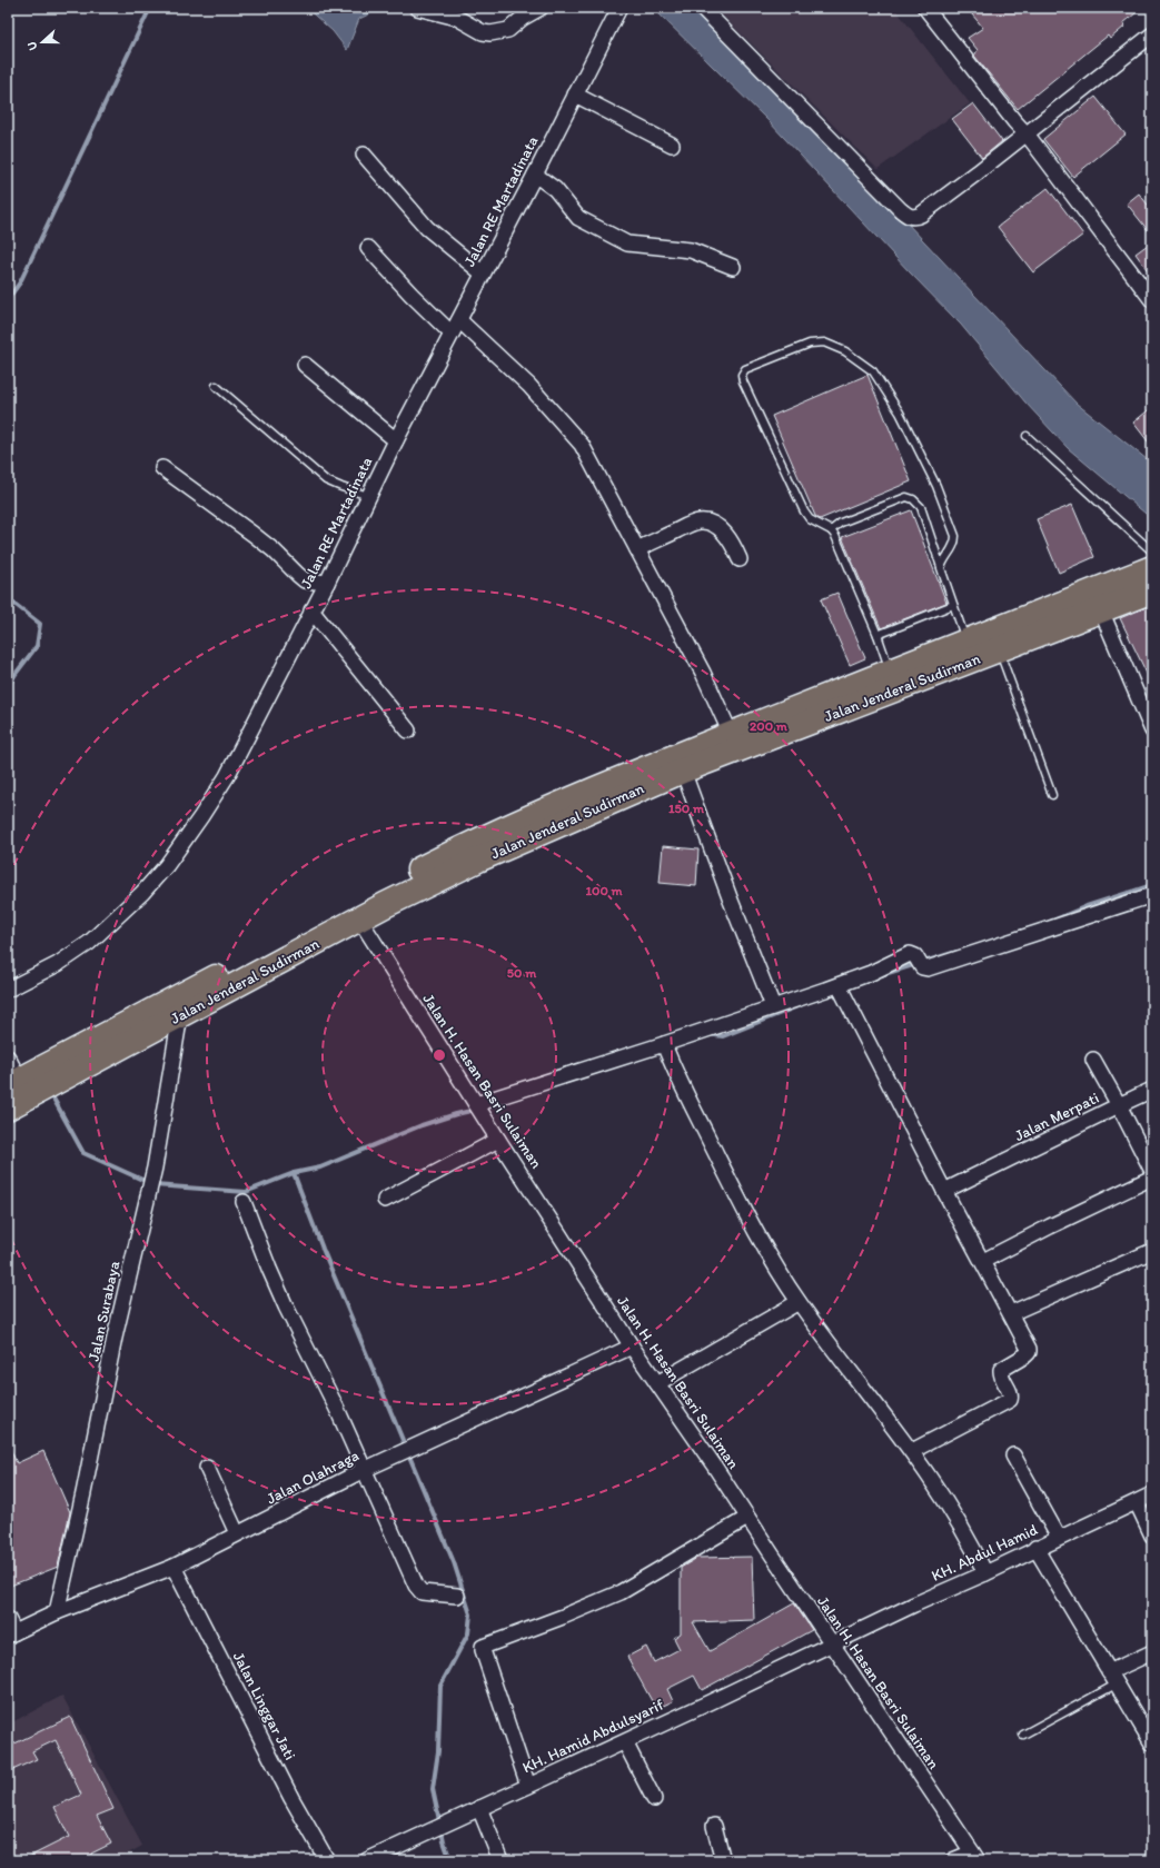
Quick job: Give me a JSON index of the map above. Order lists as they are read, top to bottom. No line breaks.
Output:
{"streets":{"highway":["Jalan Jenderal Sudirman"],"street":["Jalan RE Martadinata","Jalan H. Hasan Basri Sulaiman","Jalan Merpati","Jalan Surabaya","Jalan Olahraga","KH. Abdul Hamid","Jalan Linggar Jati","KH. Hamid Abdulsyarif"]},"crossings":[["Jalan Jenderal Sudirman","Jalan H. Hasan Basri Sulaiman"],["Jalan Jenderal Sudirman","Jalan Surabaya"],["Jalan H. Hasan Basri Sulaiman","Jalan Olahraga"],["Jalan H. Hasan Basri Sulaiman","KH. Abdul Hamid"],["Jalan H. Hasan Basri Sulaiman","KH. Hamid Abdulsyarif"],["Jalan Surabaya","Jalan Olahraga"],["Jalan Olahraga","Jalan Linggar Jati"],["KH. Abdul Hamid","KH. Hamid Abdulsyarif"]],"north":"left","rings":["200 m","150 m","100 m","50 m"]}
